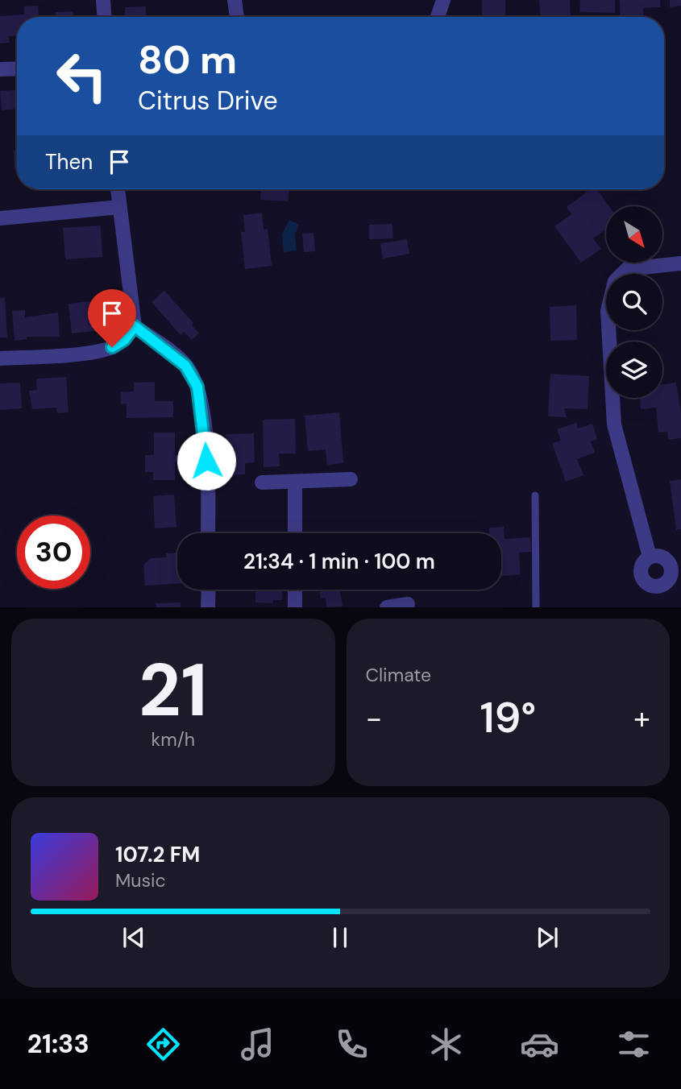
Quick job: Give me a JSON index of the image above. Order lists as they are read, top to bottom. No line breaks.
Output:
{"north":"bottom right","page":{"turn":["80 m","Citrus Drive"],"then":"Then","limit":"30","trip":"21:34 · 1 min · 100 m","tile":[["21","km/h"],"Climate"],"heat":["−","19°","+"],"song":["107.2 FM","Music"],"tabs":"21:33"}}
